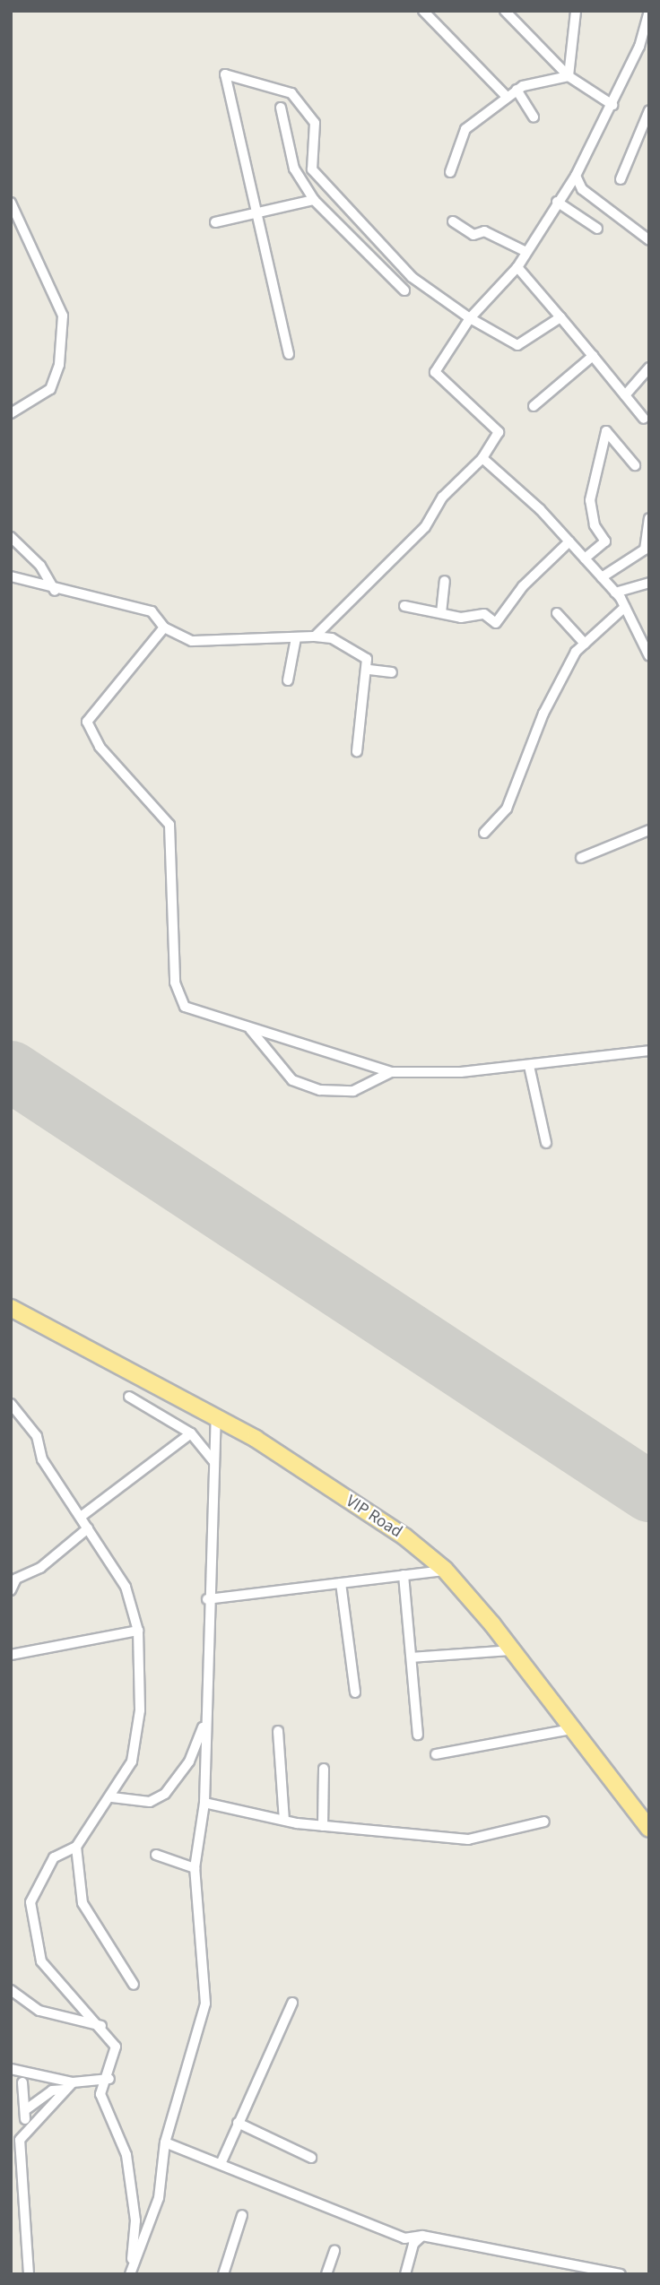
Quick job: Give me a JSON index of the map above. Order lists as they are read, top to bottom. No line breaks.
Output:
{"streets":{"highway":["VIP Road"]}}
